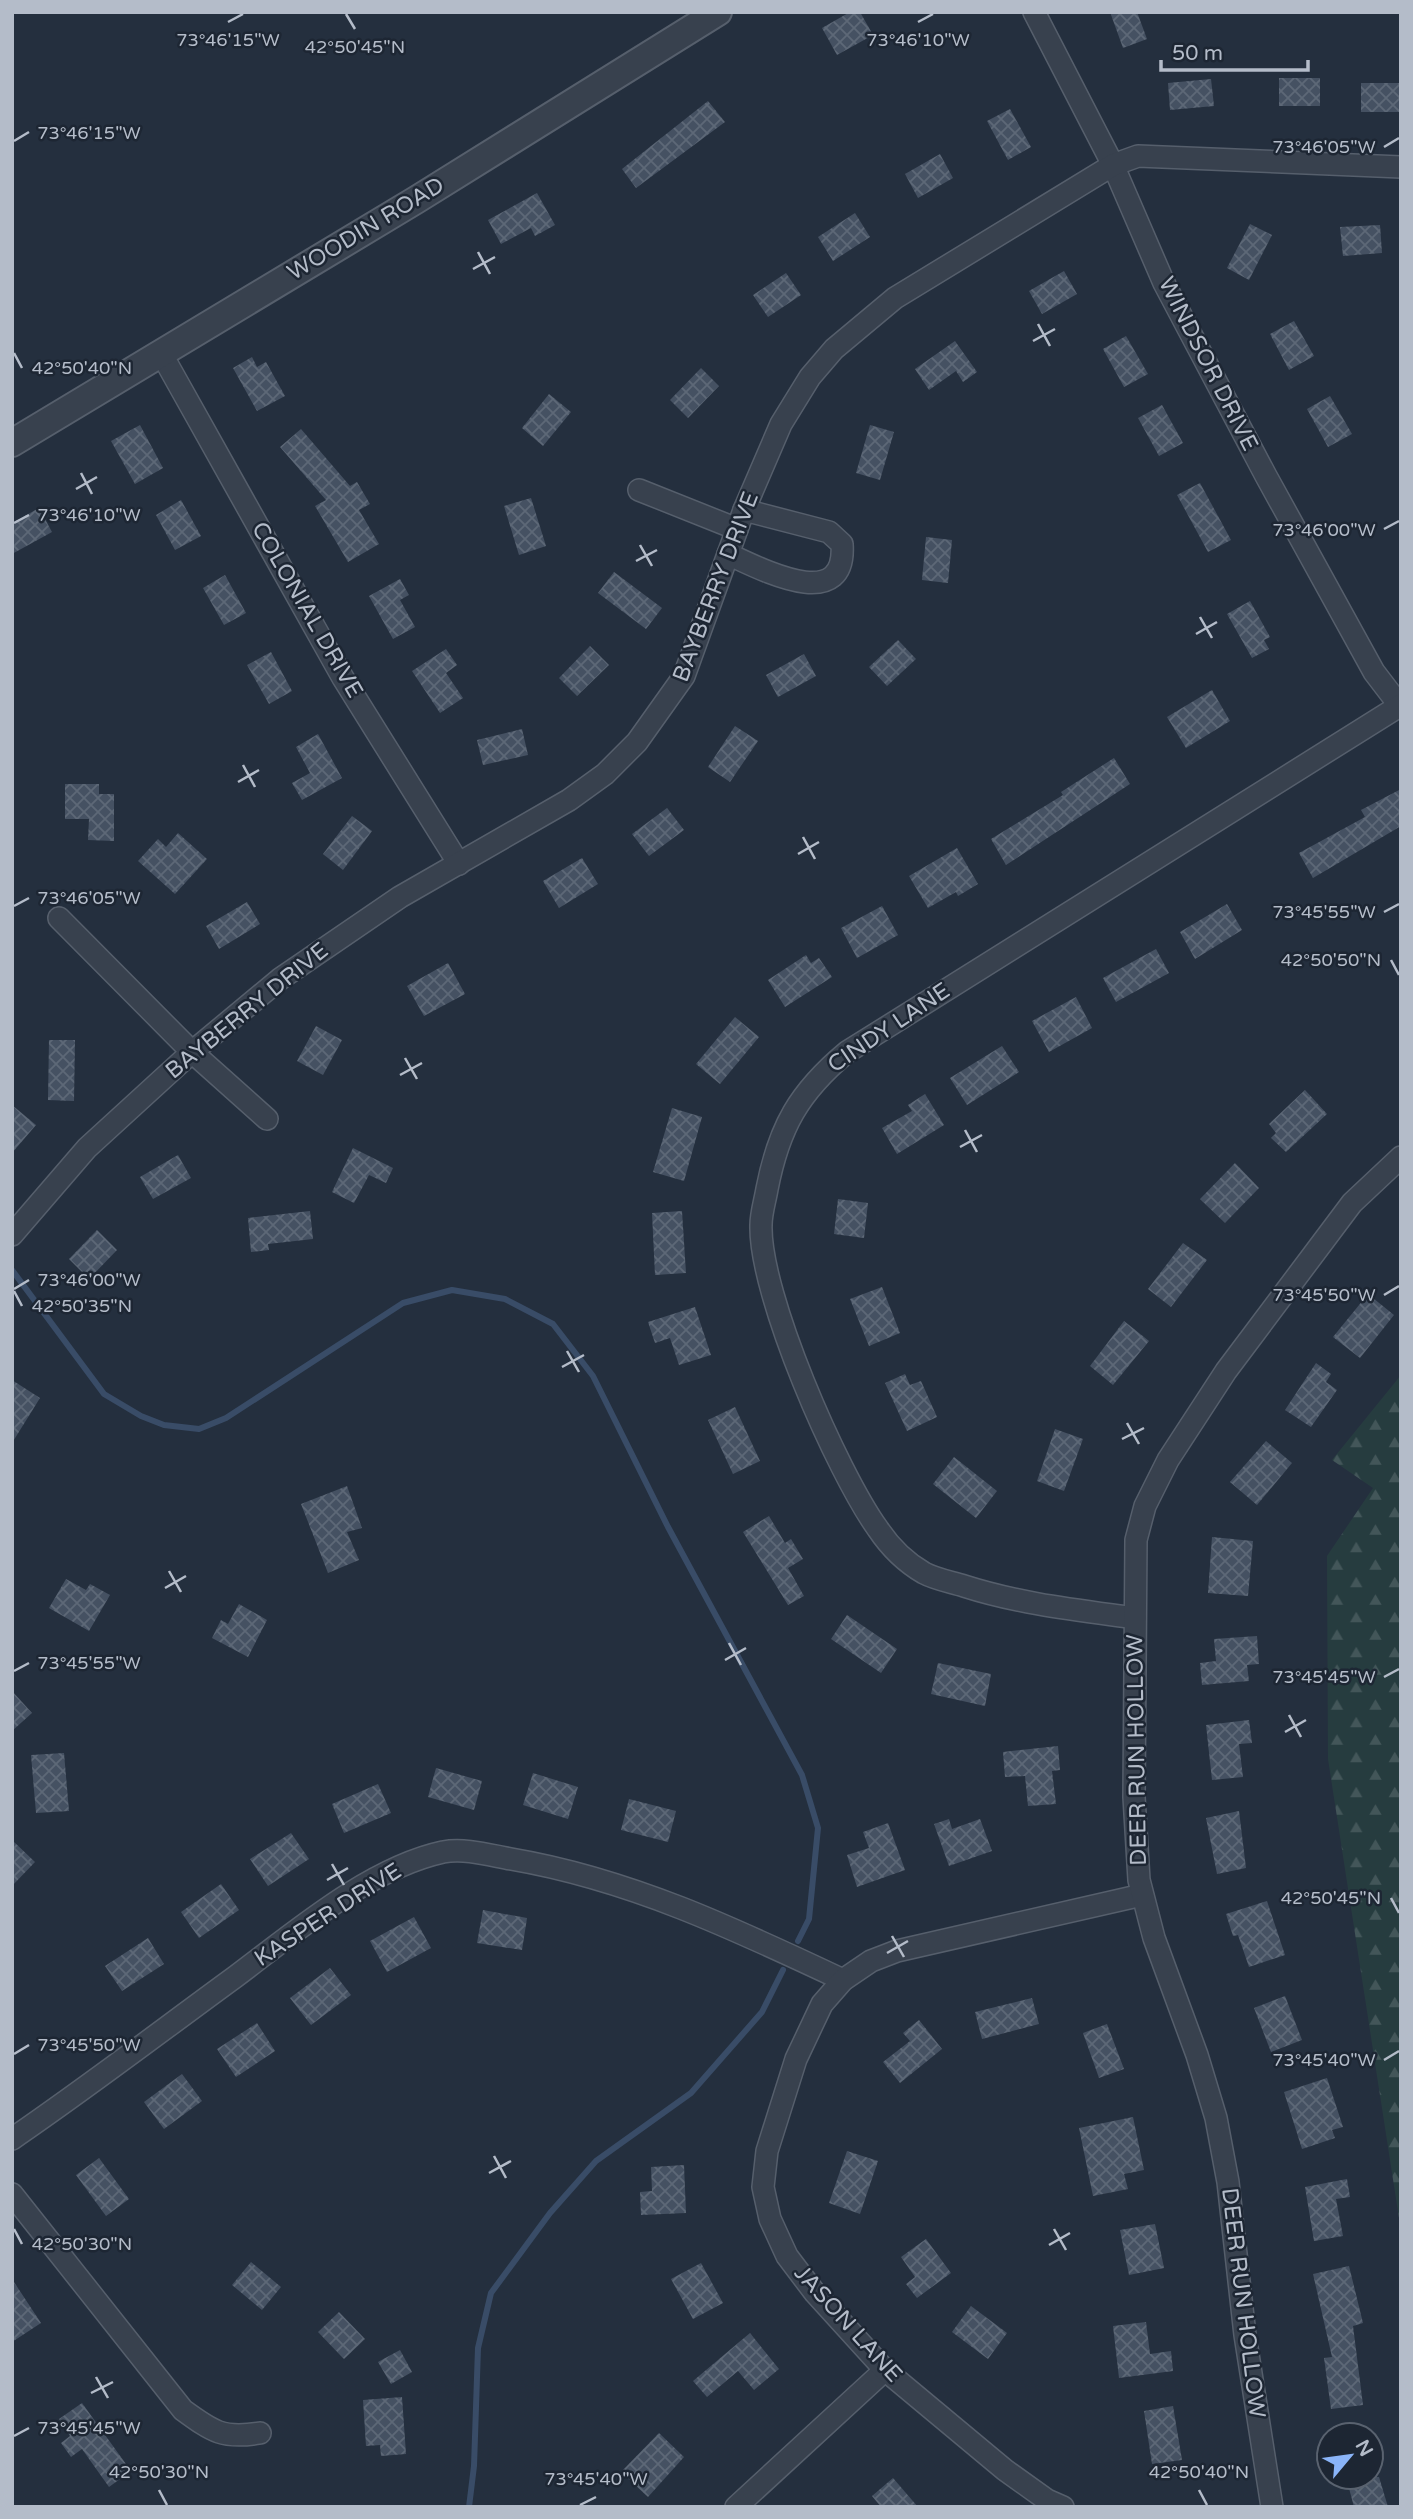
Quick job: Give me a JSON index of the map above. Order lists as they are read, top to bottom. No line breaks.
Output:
{"streets":{"street":["WOODIN ROAD","WINDSOR DRIVE","BAYBERRY DRIVE","COLONIAL DRIVE","CINDY LANE","DEER RUN HOLLOW","KASPER DRIVE","JASON LANE"]},"crossings":[["WOODIN ROAD","COLONIAL DRIVE"],["WINDSOR DRIVE","BAYBERRY DRIVE"],["WINDSOR DRIVE","CINDY LANE"],["BAYBERRY DRIVE","COLONIAL DRIVE"],["CINDY LANE","DEER RUN HOLLOW"],["DEER RUN HOLLOW","JASON LANE"],["KASPER DRIVE","JASON LANE"]],"scale_bar":"50 m","north":"top right","coordinates":["73°46'15\"W","73°46'10\"W","42°50'45\"N","73°46'05\"W","42°50'40\"N","73°46'00\"W","73°45'55\"W","42°50'50\"N","73°45'50\"W","42°50'35\"N","73°45'45\"W","73°45'40\"W","42°50'30\"N"]}
